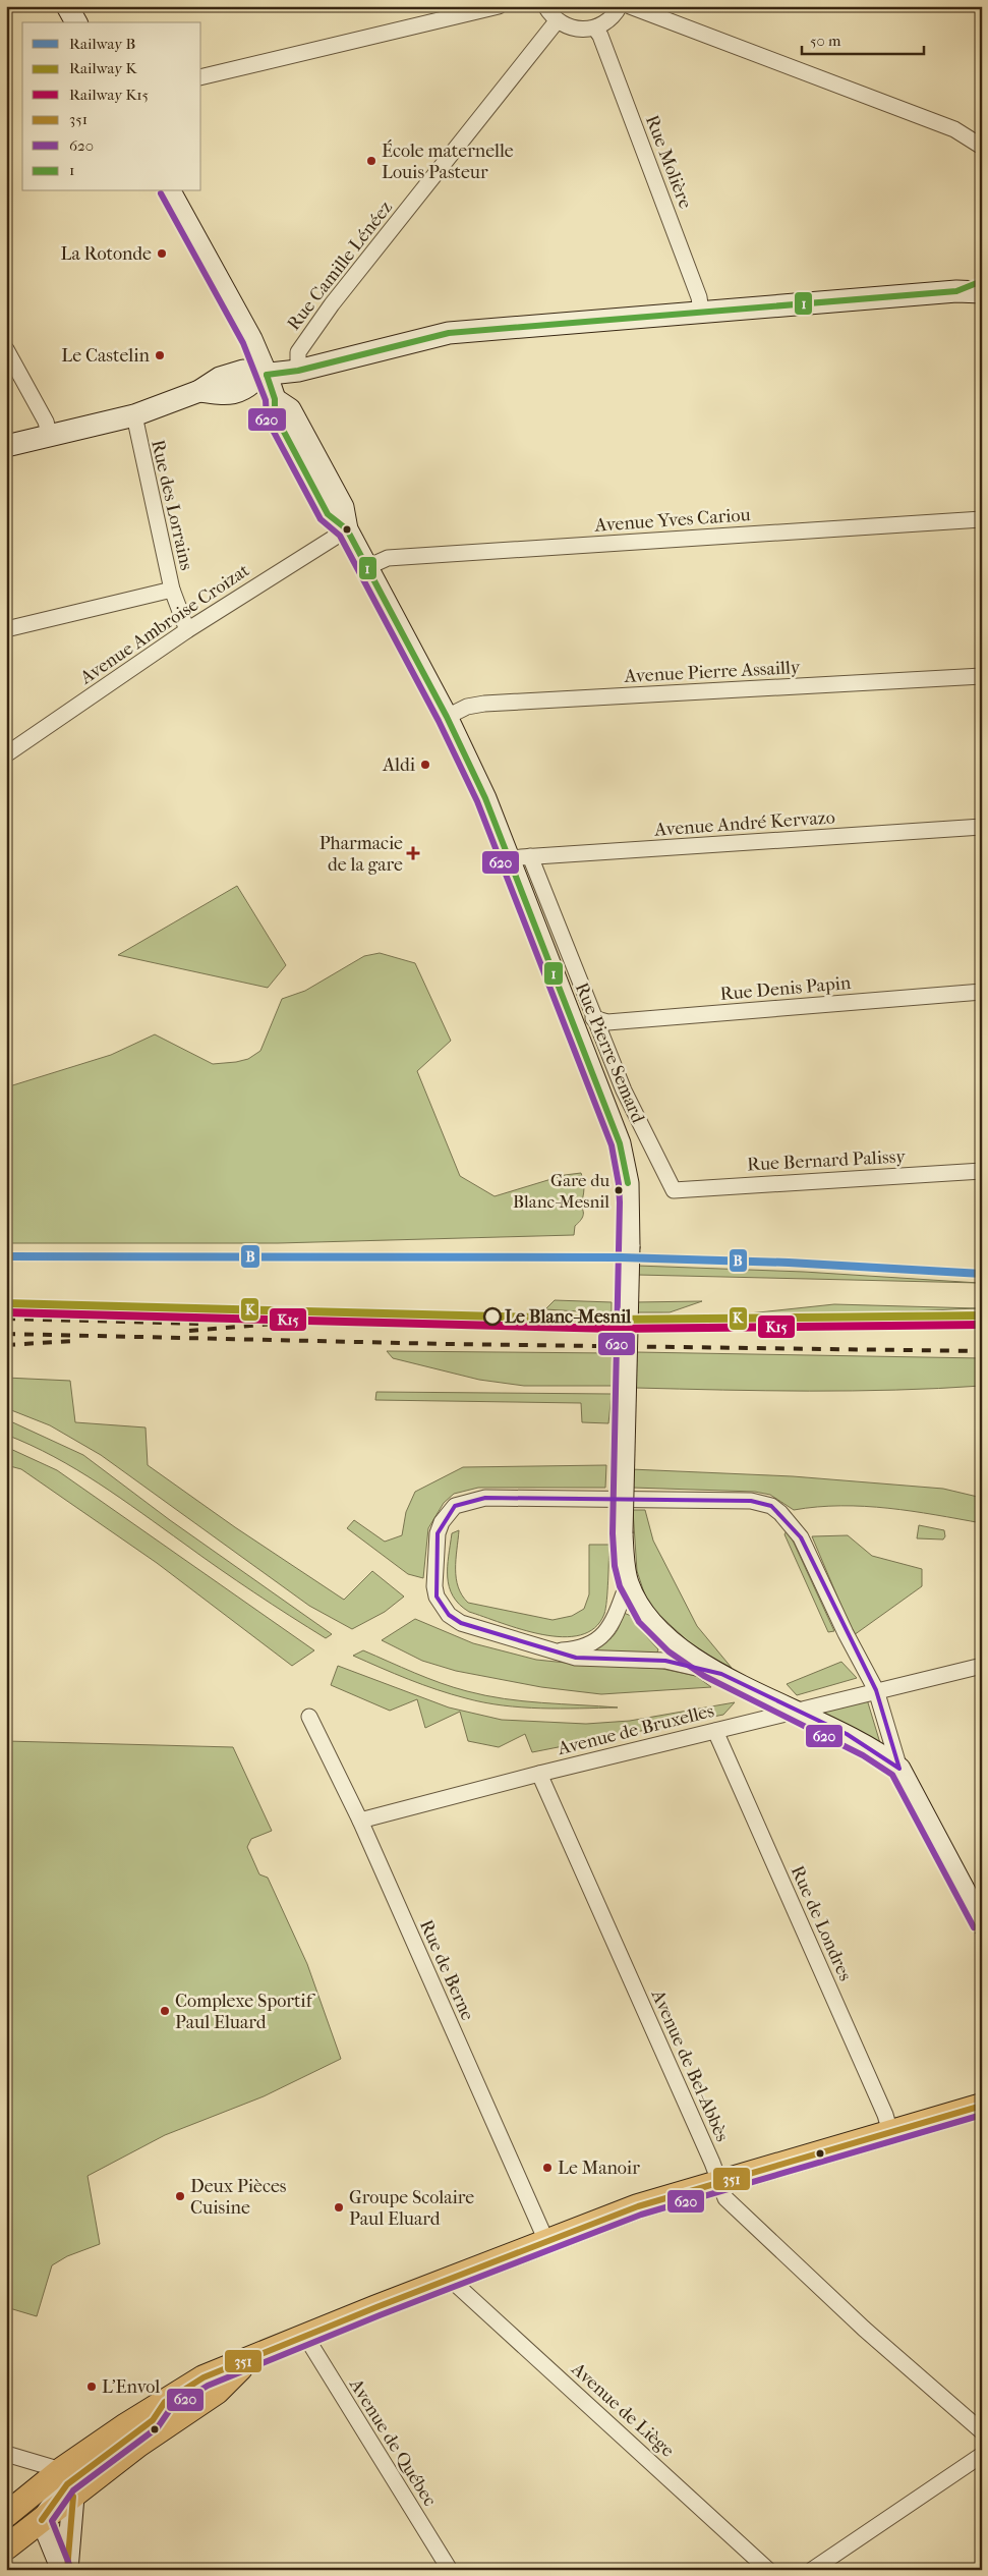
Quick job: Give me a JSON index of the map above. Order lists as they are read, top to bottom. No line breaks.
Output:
{"streets":{"main road":["Rue Pierre Semard"],"street":["Rue Molière","Rue Camille Lénéez","Rue des Lorrains","Avenue Yves Cariou","Avenue Ambroise Croizat","Avenue Pierre Assailly","Avenue André Kervazo","Rue Denis Papin","Rue Bernard Palissy","Avenue de Bruxelles","Rue de Londres","Rue de Berne","Avenue de Bel-Abbès","Avenue de Liège","Avenue de Québec"]},"crossings":[["Rue des Lorrains","Avenue Ambroise Croizat"],["Avenue Yves Cariou","Rue Pierre Semard"],["Avenue Ambroise Croizat","Rue Pierre Semard"],["Avenue Pierre Assailly","Rue Pierre Semard"],["Avenue André Kervazo","Rue Pierre Semard"],["Rue Denis Papin","Rue Pierre Semard"],["Rue Pierre Semard","Rue Bernard Palissy"],["Avenue de Bruxelles","Rue de Londres"],["Avenue de Bruxelles","Rue de Berne"],["Avenue de Bruxelles","Avenue de Bel-Abbès"]],"places":{"other":["École maternelle Louis Pasteur","La Rotonde","Le Castelin","Aldi","Gare du Blanc-Mesnil","Le Blanc-Mesnil","Complexe Sportif Paul Eluard","Le Manoir","Deux Pièces Cuisine","Groupe Scolaire Paul Eluard","L'Envol"],"health":["Pharmacie de la gare"]},"lines":["transit line 620","transit line 1","rail line B","rail line K","rail line K15","transit line 351"],"legend":["Railway B","Railway K","Railway K15","351","620","1"],"scale_bar":"50 m"}
